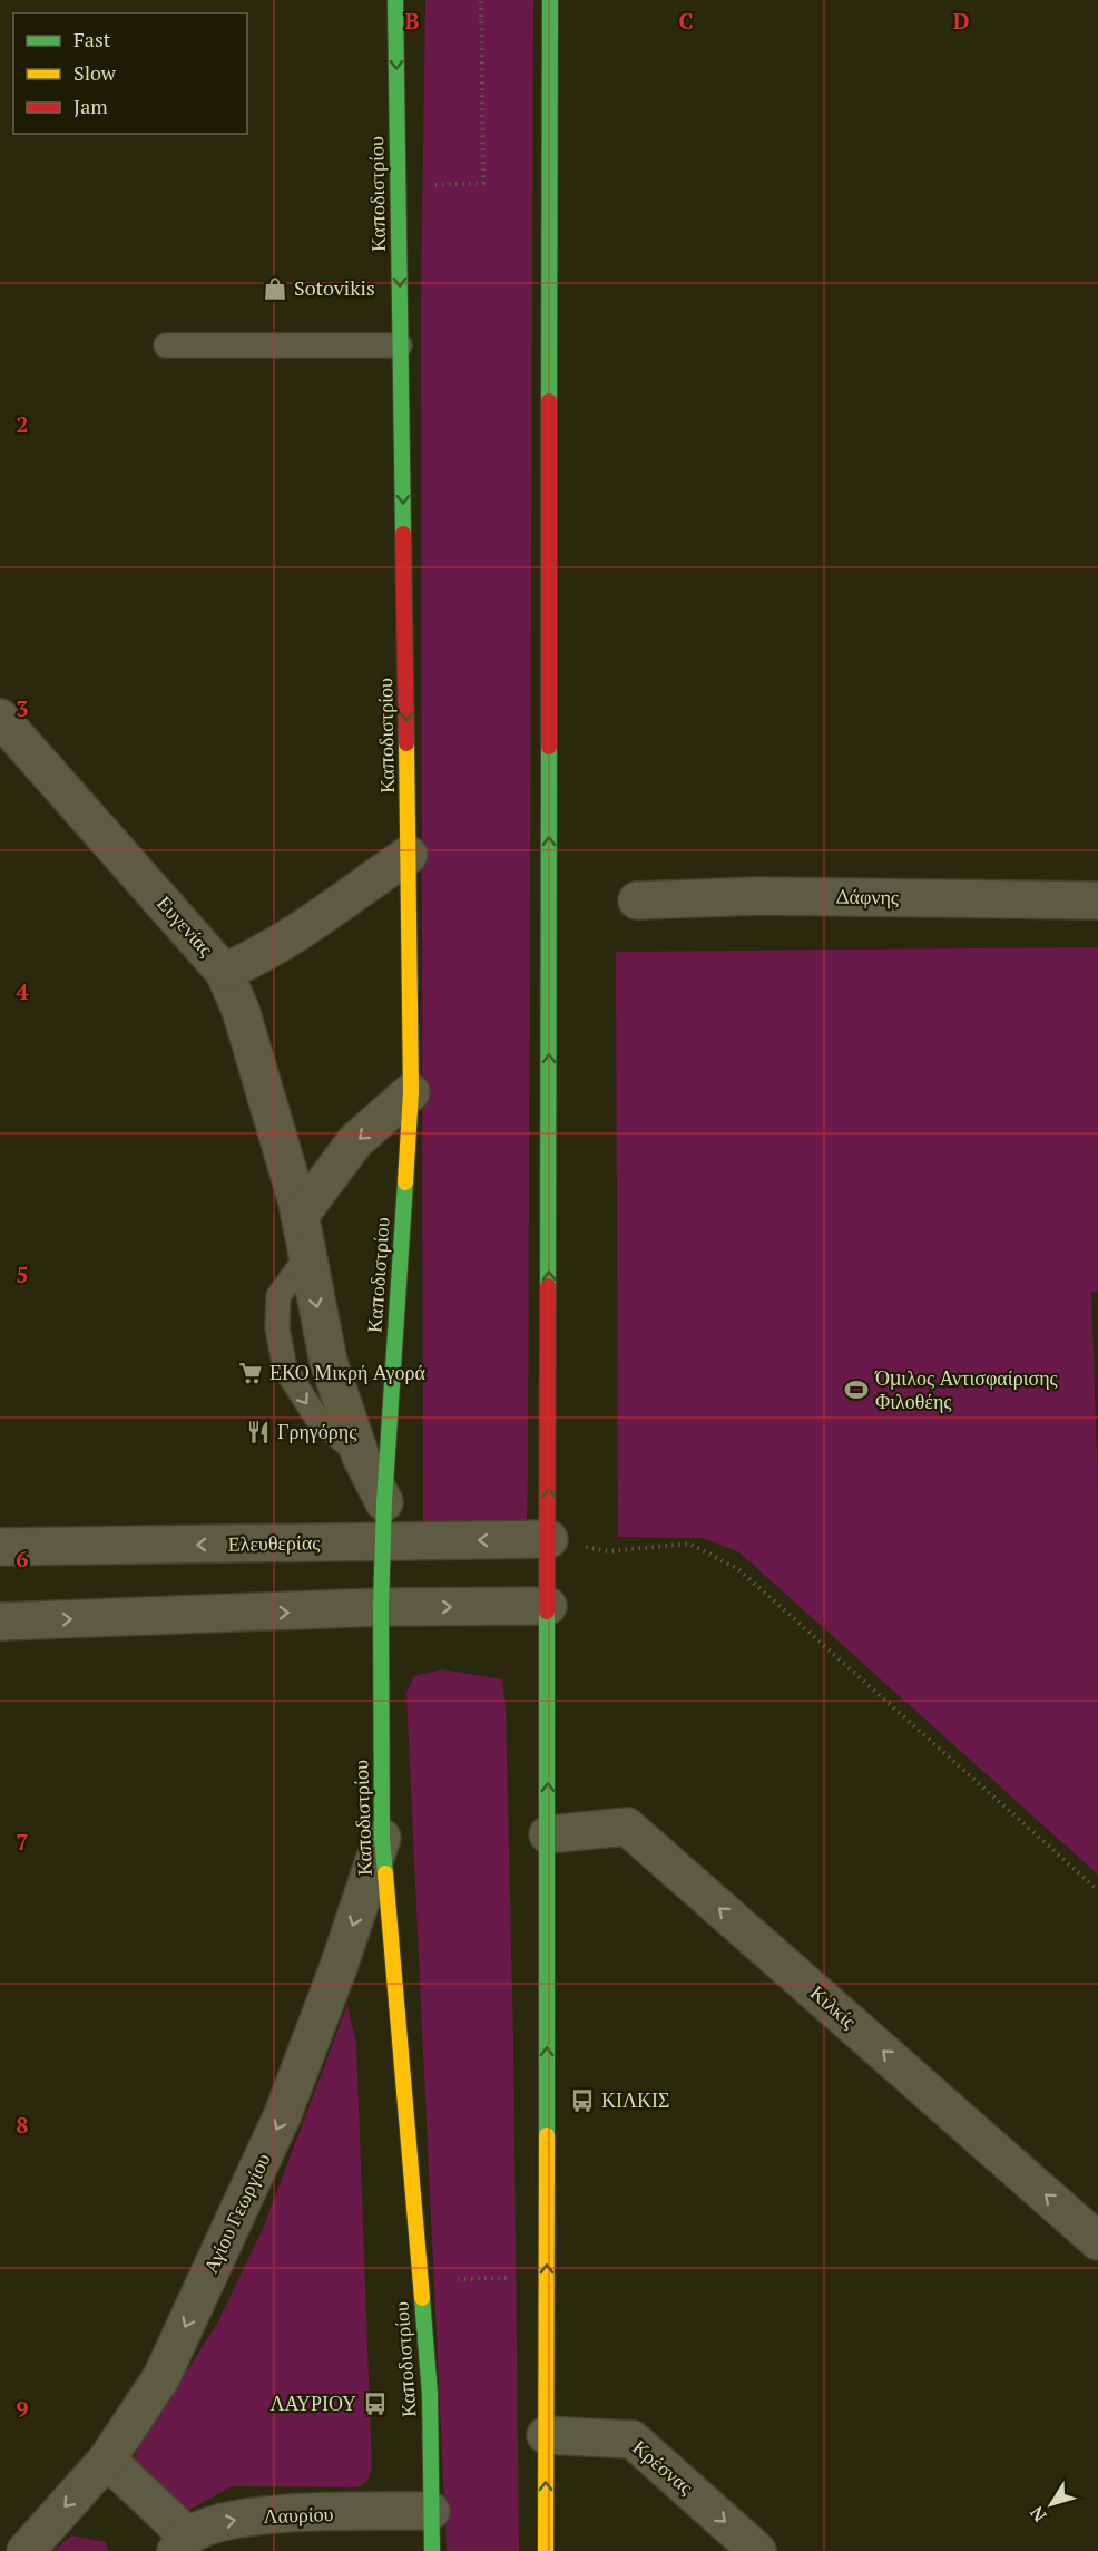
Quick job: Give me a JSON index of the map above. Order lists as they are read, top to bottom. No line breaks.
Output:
{"streets":{"main road":["Καποδιστρίου"],"street":["Δάφνης","Ευγενίας","Ελευθερίας","Κιλκίς","Αγίου Γεωργίου","Κρέσνας","Λαυρίου"]},"crossings":[["Καποδιστρίου","Ευγενίας"],["Καποδιστρίου","Ελευθερίας"],["Καποδιστρίου","Αγίου Γεωργίου"],["Καποδιστρίου","Λαυρίου"]],"one_way":["Κιλκίς","Αγίου Γεωργίου","Κρέσνας","Λαυρίου"],"places":{"shop":["Sotovikis"],"supermarket":["ΕΚΟ Μικρή Αγορά"],"sports":["Όμιλος Αντισφαίρισης Φιλοθέης"],"restaurant":["Γρηγόρης"],"bus stop":["ΚΙΛΚΙΣ","ΛΑΥΡΙΟΥ"]},"legend":["Fast","Slow","Jam"],"north":"bottom left","grid":{"columns":["B","C","D"],"rows":["2","3","4","5","6","7","8","9"]}}
